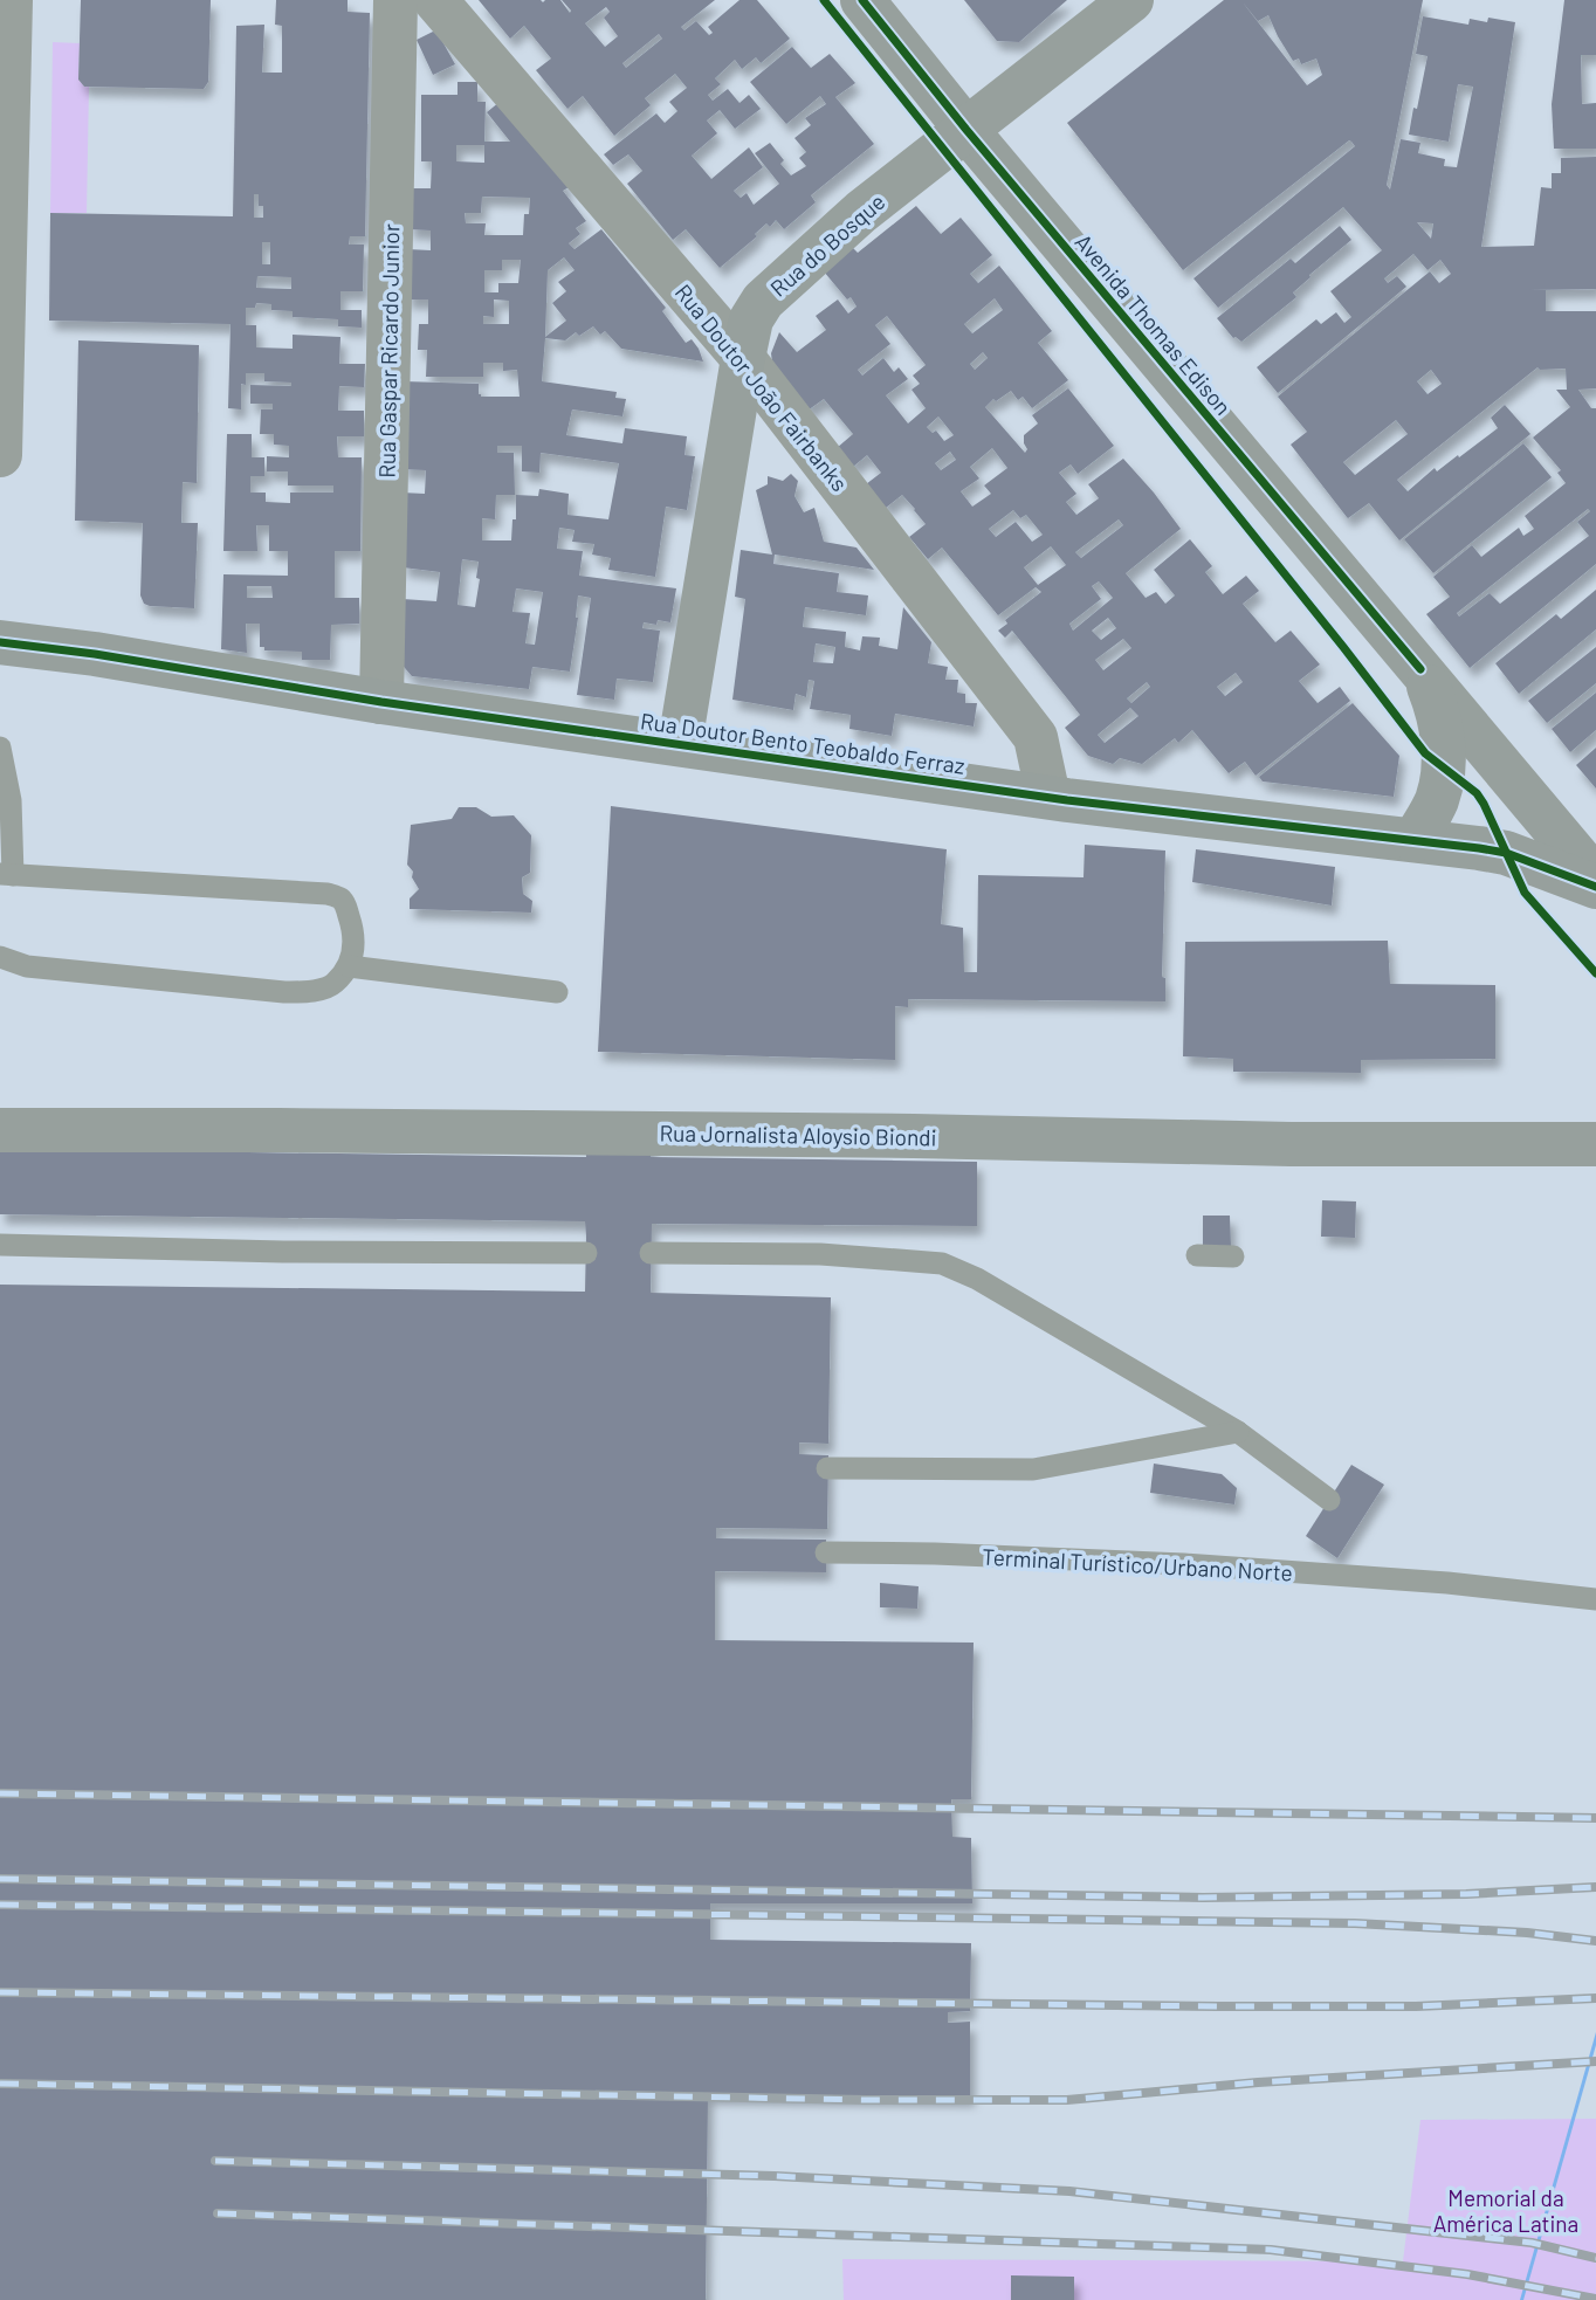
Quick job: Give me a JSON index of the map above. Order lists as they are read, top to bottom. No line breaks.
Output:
{"streets":{"street":["Rua do Bosque","Avenida Thomas Edison","Rua Gaspar Ricardo Junior","Rua Doutor João Fairbanks","Rua Doutor Bento Teobaldo Ferraz","Rua Jornalista Aloysio Biondi"],"lane":["Terminal Turístico/Urbano Norte"]},"crossings":[["Rua do Bosque","Avenida Thomas Edison"],["Rua do Bosque","Rua Doutor João Fairbanks"],["Rua do Bosque","Rua Doutor Bento Teobaldo Ferraz"],["Rua Gaspar Ricardo Junior","Rua Doutor Bento Teobaldo Ferraz"],["Rua Doutor João Fairbanks","Rua Doutor Bento Teobaldo Ferraz"]],"parks":["Memorial da América Latina"]}
